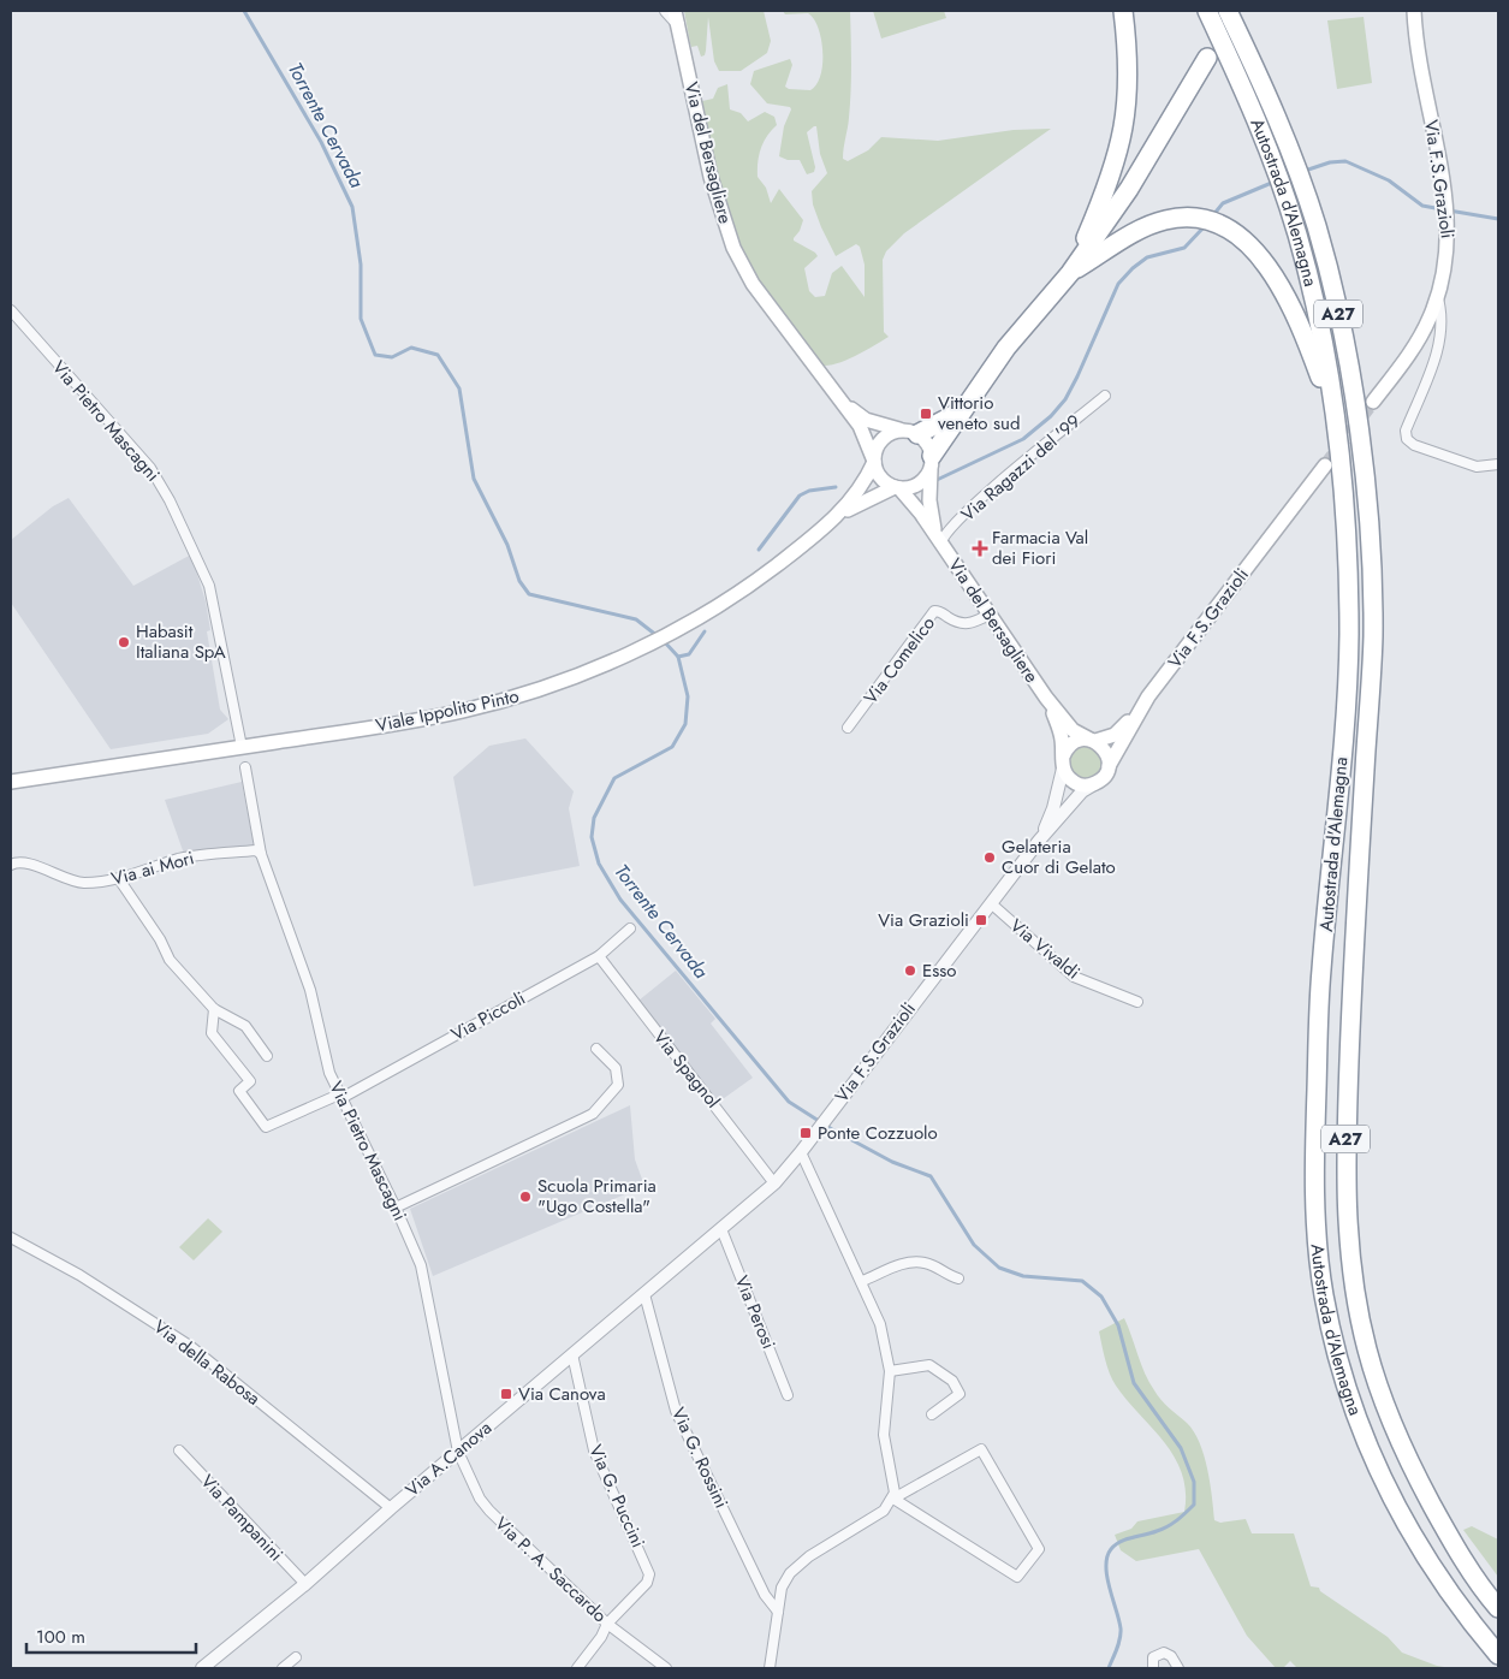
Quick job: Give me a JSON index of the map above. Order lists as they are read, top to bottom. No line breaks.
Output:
{"streets":{"highway":["Autostrada d'Alemagna","A27"],"main road":["Via del Bersagliere","Via F.S.Grazioli","Viale Ippolito Pinto"],"street":["Via Pietro Mascagni","Via Ragazzi del '99","Via Comelico","Via ai Mori","Via Vivaldi","Via Piccoli","Via Spagnol","Via Perosi","Via della Rabosa","Via G. Rossini","Via A.Canova","Via G. Puccini","Via Pampanini","Via P. A. Saccardo"]},"crossings":[["Via del Bersagliere","Via F.S.Grazioli"],["Via del Bersagliere","A27"],["Via del Bersagliere","Via Ragazzi del '99"],["Via del Bersagliere","Via Comelico"],["Via del Bersagliere","Viale Ippolito Pinto"],["Via F.S.Grazioli","Via Vivaldi"],["Via F.S.Grazioli","Via A.Canova"],["Autostrada d'Alemagna","A27"],["A27","Viale Ippolito Pinto"],["Via Pietro Mascagni","Viale Ippolito Pinto"],["Via Pietro Mascagni","Via ai Mori"],["Via Pietro Mascagni","Via Piccoli"],["Via Pietro Mascagni","Via A.Canova"],["Via Pietro Mascagni","Via P. A. Saccardo"],["Via Piccoli","Via Spagnol"],["Via Spagnol","Via A.Canova"],["Via Perosi","Via A.Canova"],["Via della Rabosa","Via A.Canova"],["Via G. Rossini","Via A.Canova"],["Via A.Canova","Via G. Puccini"],["Via A.Canova","Via Pampanini"],["Via A.Canova","Via P. A. Saccardo"],["Via G. Puccini","Via P. A. Saccardo"]],"water":["Torrente Cervada"],"places":{"transit":["Vittorio veneto sud","Via Grazioli","Ponte Cozzuolo","Via Canova"],"health":["Farmacia Val dei Fiori"],"other":["Habasit Italiana SpA","Gelateria Cuor di Gelato","Esso","Scuola Primaria \"Ugo Costella\""]},"scale_bar":"100 m"}
